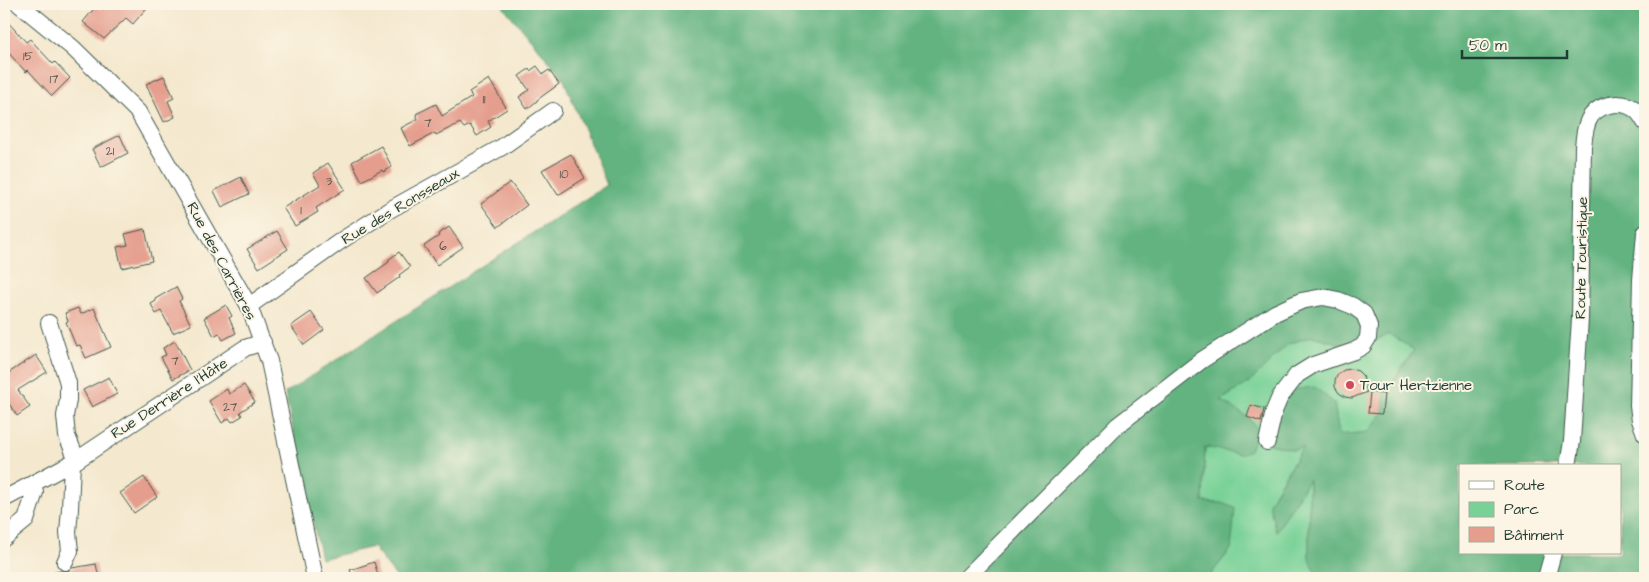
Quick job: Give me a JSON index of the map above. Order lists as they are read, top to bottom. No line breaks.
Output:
{"streets":{"street":["Rue des Ronsseaux","Route Touristique","Rue des Carrières","Rue Derrière l'Hâte"]},"crossings":[["Rue des Ronsseaux","Rue des Carrières"],["Rue des Carrières","Rue Derrière l'Hâte"]],"places":["Tour Hertzienne"],"house_numbers":["15","17","11","7","21","10","3","1","6","7","27"],"legend":["Route","Parc","Bâtiment"],"scale_bar":"50 m"}
